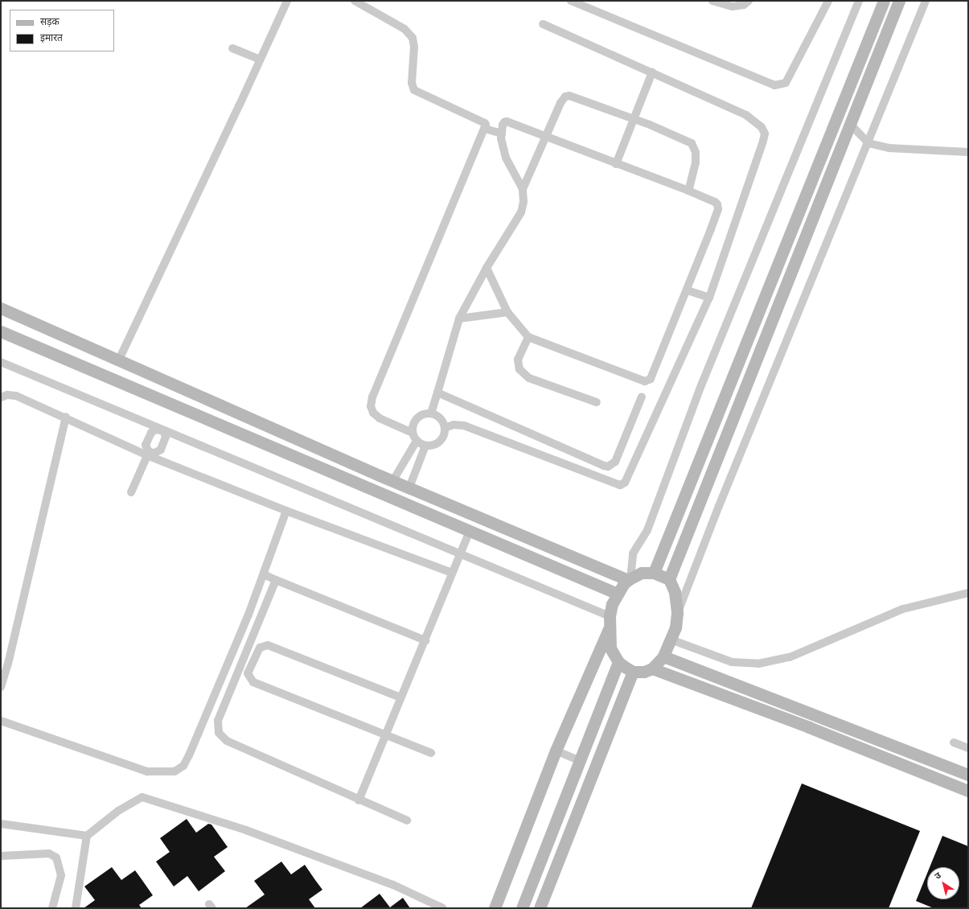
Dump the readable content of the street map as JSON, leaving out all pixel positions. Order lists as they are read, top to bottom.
{
  "legend": ["सड़क", "इमारत"],
  "north": "top left"
}
